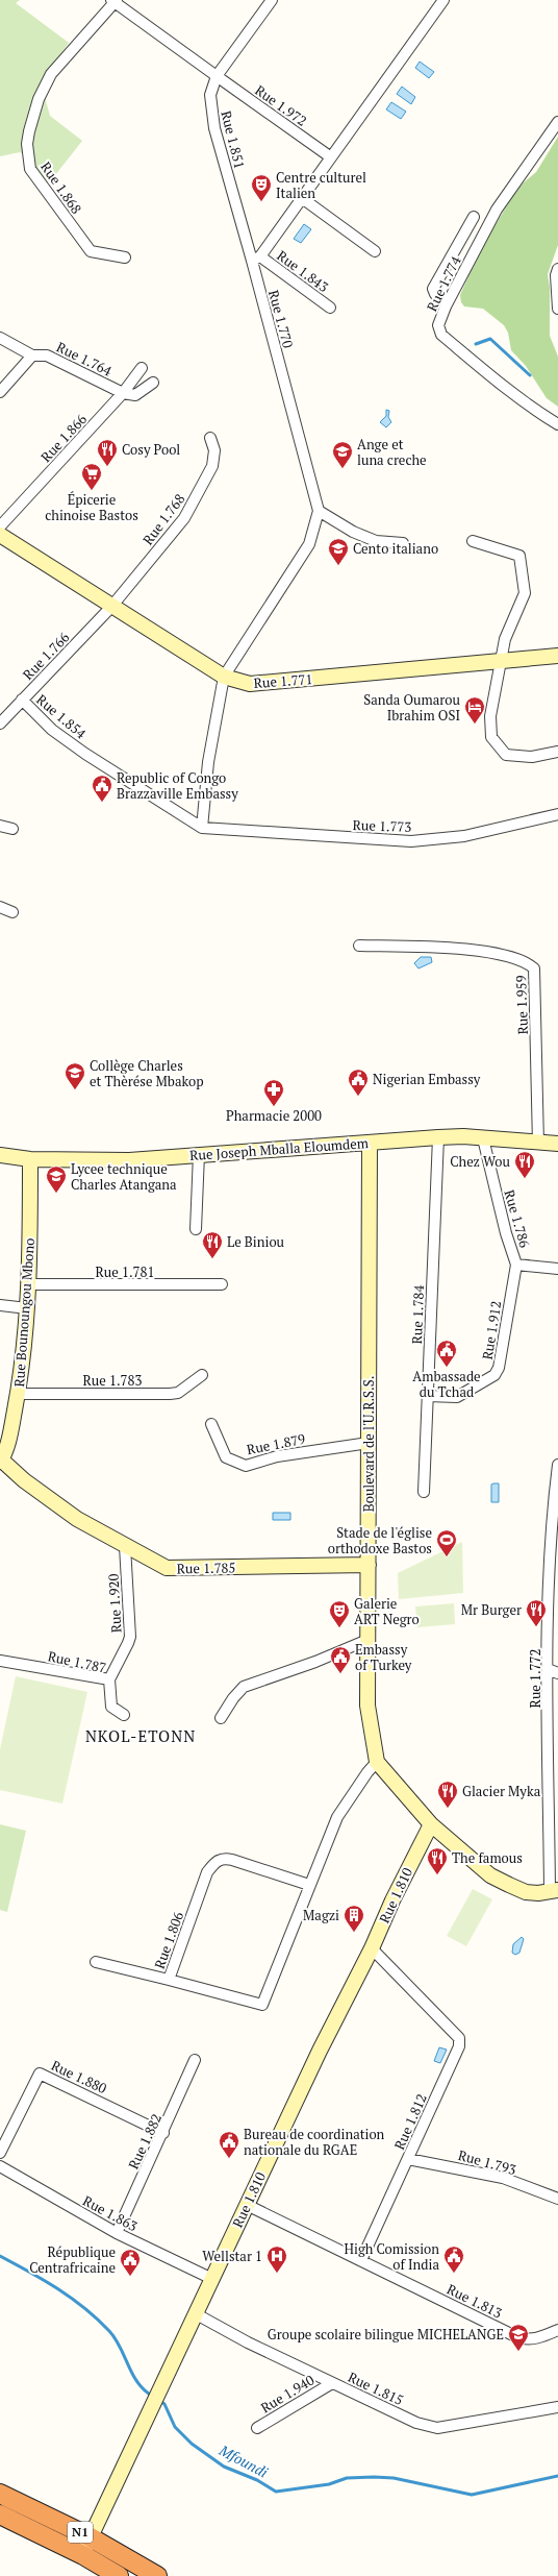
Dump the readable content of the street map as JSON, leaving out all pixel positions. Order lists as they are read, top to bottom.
{
  "streets": {
    "highway": ["N1"],
    "street": [
      "Rue 1.972",
      "Rue 1.851",
      "Rue 1.868",
      "Rue 1.843",
      "Rue 1.774",
      "Rue 1.770",
      "Rue 1.764",
      "Rue 1.866",
      "Rue 1.768",
      "Rue 1.766",
      "Rue 1.771",
      "Rue 1.854",
      "Rue 1.773",
      "Rue 1.959",
      "Rue Joseph Mballa Eloumdem",
      "Rue 1.786",
      "Rue 1.781",
      "Rue Bounoungou Mbono",
      "Rue 1.784",
      "Rue 1.912",
      "Rue 1.783",
      "Rue 1.879",
      "Boulevard de l'U.R.S.S.",
      "Rue 1.785",
      "Rue 1.920",
      "Rue 1.787",
      "Rue 1.772",
      "Rue 1.810",
      "Rue 1.806",
      "Rue 1.880",
      "Rue 1.812",
      "Rue 1.882",
      "Rue 1.793",
      "Rue 1.863",
      "Rue 1.813",
      "Rue 1.815",
      "Rue 1.940"
    ]
  },
  "crossings": [
    ["Rue 1.972", "Rue 1.851"],
    ["Rue 1.851", "Rue 1.843"],
    ["Rue 1.851", "Rue 1.770"],
    ["Rue 1.843", "Rue 1.770"],
    ["Rue 1.764", "Rue 1.866"],
    ["Rue 1.768", "Rue 1.766"],
    ["Rue 1.768", "Rue 1.771"],
    ["Rue 1.766", "Rue 1.771"],
    ["Rue 1.766", "Rue 1.854"],
    ["Rue 1.854", "Rue 1.773"],
    ["Rue 1.959", "Rue Joseph Mballa Eloumdem"],
    ["Rue Joseph Mballa Eloumdem", "Rue 1.786"],
    ["Rue Joseph Mballa Eloumdem", "Rue Bounoungou Mbono"],
    ["Rue Joseph Mballa Eloumdem", "Rue 1.784"],
    ["Rue Joseph Mballa Eloumdem", "Boulevard de l'U.R.S.S."],
    ["Rue 1.786", "Rue 1.912"],
    ["Rue 1.781", "Rue Bounoungou Mbono"],
    ["Rue Bounoungou Mbono", "Rue 1.783"],
    ["Rue Bounoungou Mbono", "Rue 1.785"],
    ["Rue 1.784", "Rue 1.912"],
    ["Rue 1.879", "Boulevard de l'U.R.S.S."],
    ["Boulevard de l'U.R.S.S.", "Rue 1.785"],
    ["Boulevard de l'U.R.S.S.", "Rue 1.806"],
    ["Rue 1.785", "Rue 1.920"],
    ["Rue 1.920", "Rue 1.787"],
    ["Rue 1.810", "Rue 1.812"],
    ["Rue 1.810", "Rue 1.863"],
    ["Rue 1.810", "Rue 1.813"],
    ["Rue 1.810", "Rue 1.815"],
    ["Rue 1.810", "N1"],
    ["Rue 1.880", "Rue 1.882"],
    ["Rue 1.812", "Rue 1.793"],
    ["Rue 1.812", "Rue 1.813"],
    ["Rue 1.882", "Rue 1.863"],
    ["Rue 1.815", "Rue 1.940"]
  ],
  "districts": ["NKOL-ETONN"],
  "water": ["Mfoundi"],
  "places": {
    "theatre": ["Centre culturel Italien", "Galerie ART Negro"],
    "restaurant": [
      "Cosy Pool",
      "Chez Wou",
      "Le Biniou",
      "Mr Burger",
      "Glacier Myka",
      "The famous"
    ],
    "school or university": [
      "Ange et luna creche",
      "Cento italiano",
      "Collège Charles et Thèrése Mbakop",
      "Lycee technique Charles Atangana",
      "Groupe scolaire bilingue MICHELANGE"
    ],
    "supermarket": ["Épicerie chinoise Bastos"],
    "hotel": ["Sanda Oumarou Ibrahim OSI"],
    "public building": [
      "Republic of Congo Brazzaville Embassy",
      "Nigerian Embassy",
      "Ambassade du Tchad",
      "Embassy of Turkey",
      "Bureau de coordination nationale du RGAE",
      "High Comission of India",
      "République Centrafricaine"
    ],
    "pharmacy": ["Pharmacie 2000"],
    "sports": ["Stade de l'église orthodoxe Bastos"],
    "building": ["Magzi"],
    "hospital": ["Wellstar 1"]
  }
}
